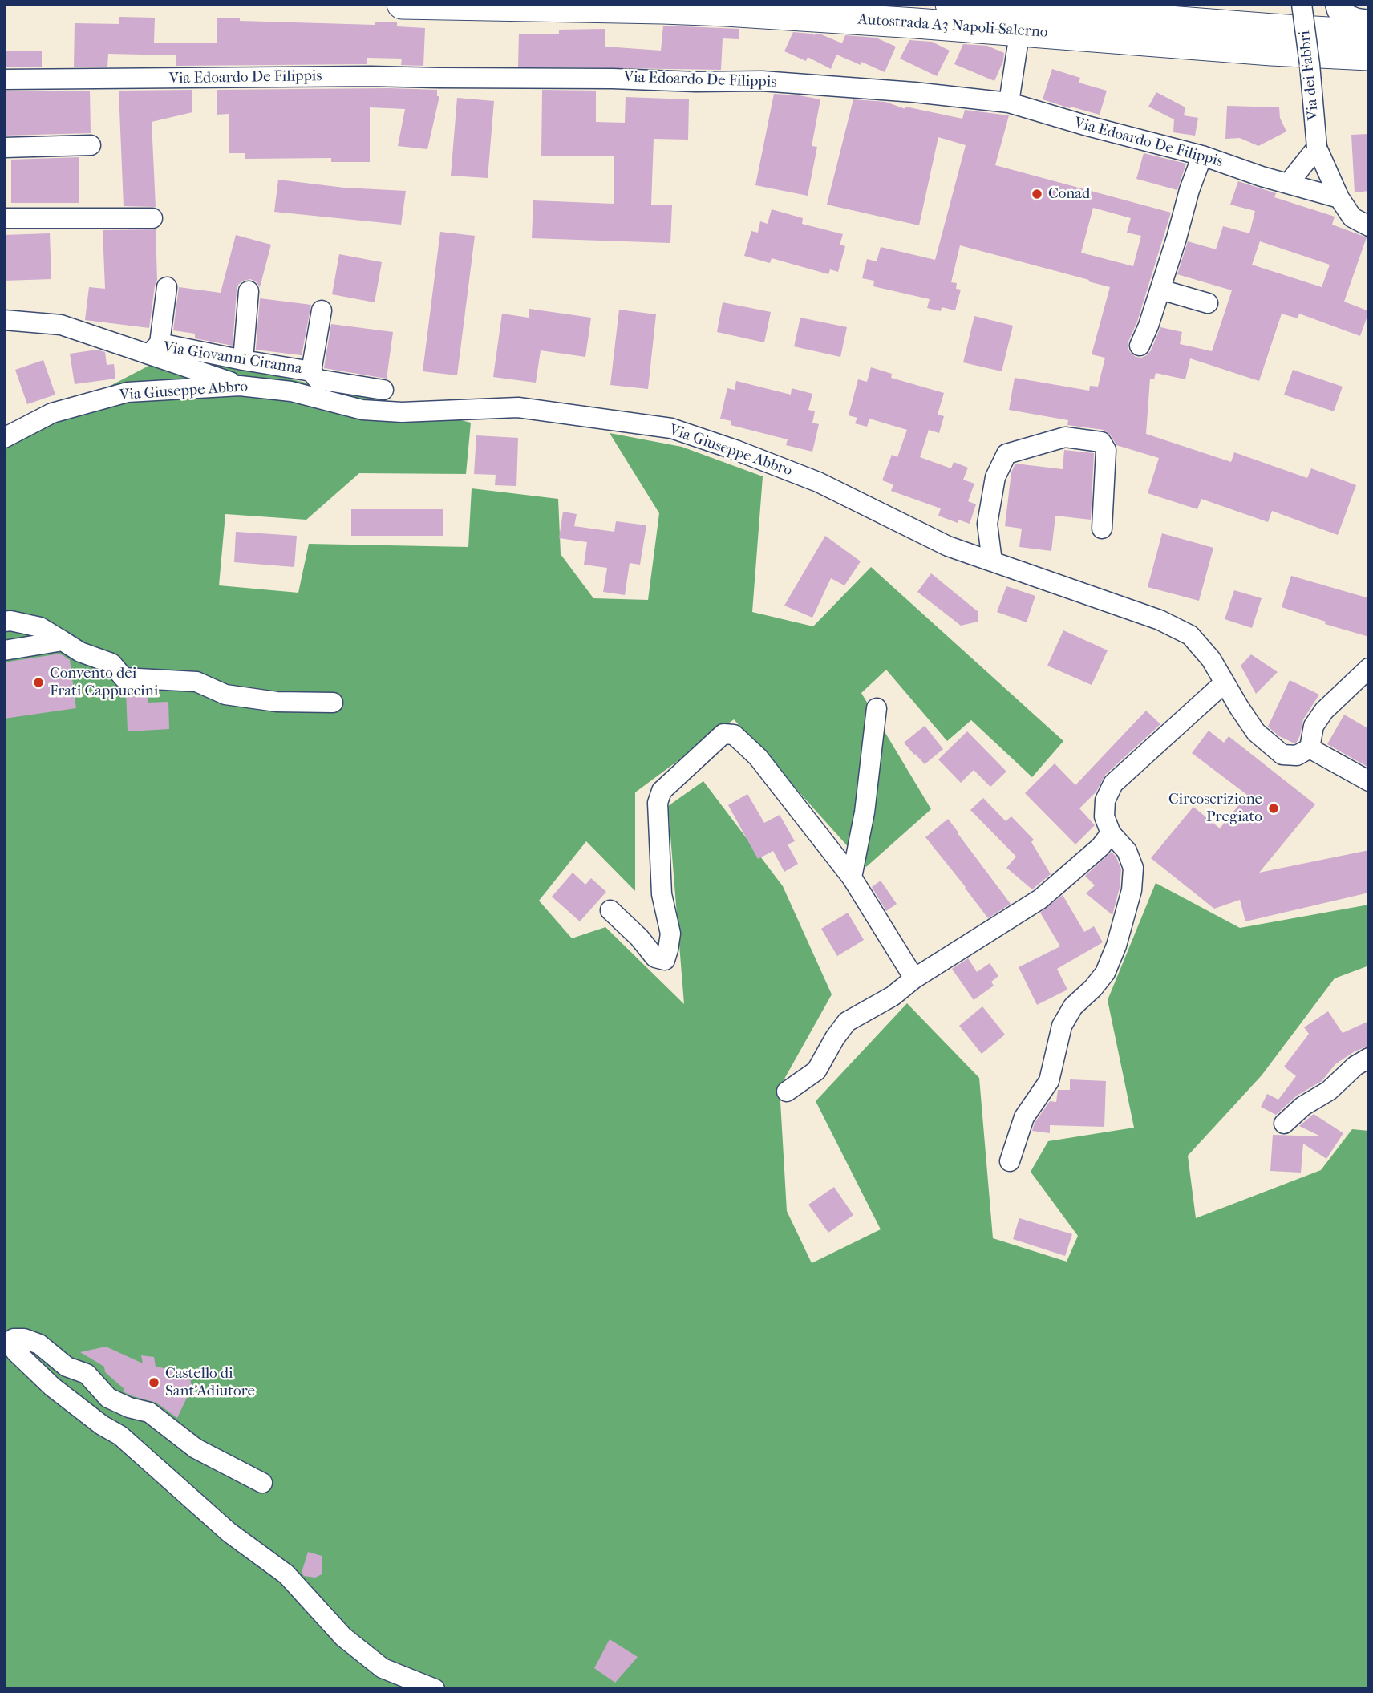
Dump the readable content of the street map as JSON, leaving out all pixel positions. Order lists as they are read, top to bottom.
{
  "streets": {
    "highway": ["Autostrada A3 Napoli-Salerno"],
    "street": [
      "Via dei Fabbri",
      "Via Edoardo De Filippis",
      "Via Giovanni Ciranna",
      "Via Giuseppe Abbro"
    ]
  },
  "crossings": [
    ["Via dei Fabbri", "Via Edoardo De Filippis"]
  ],
  "places": [
    "Conad",
    "Convento dei Frati Cappuccini",
    "Circoscrizione Pregiato",
    "Castello di Sant'Adiutore"
  ]
}
